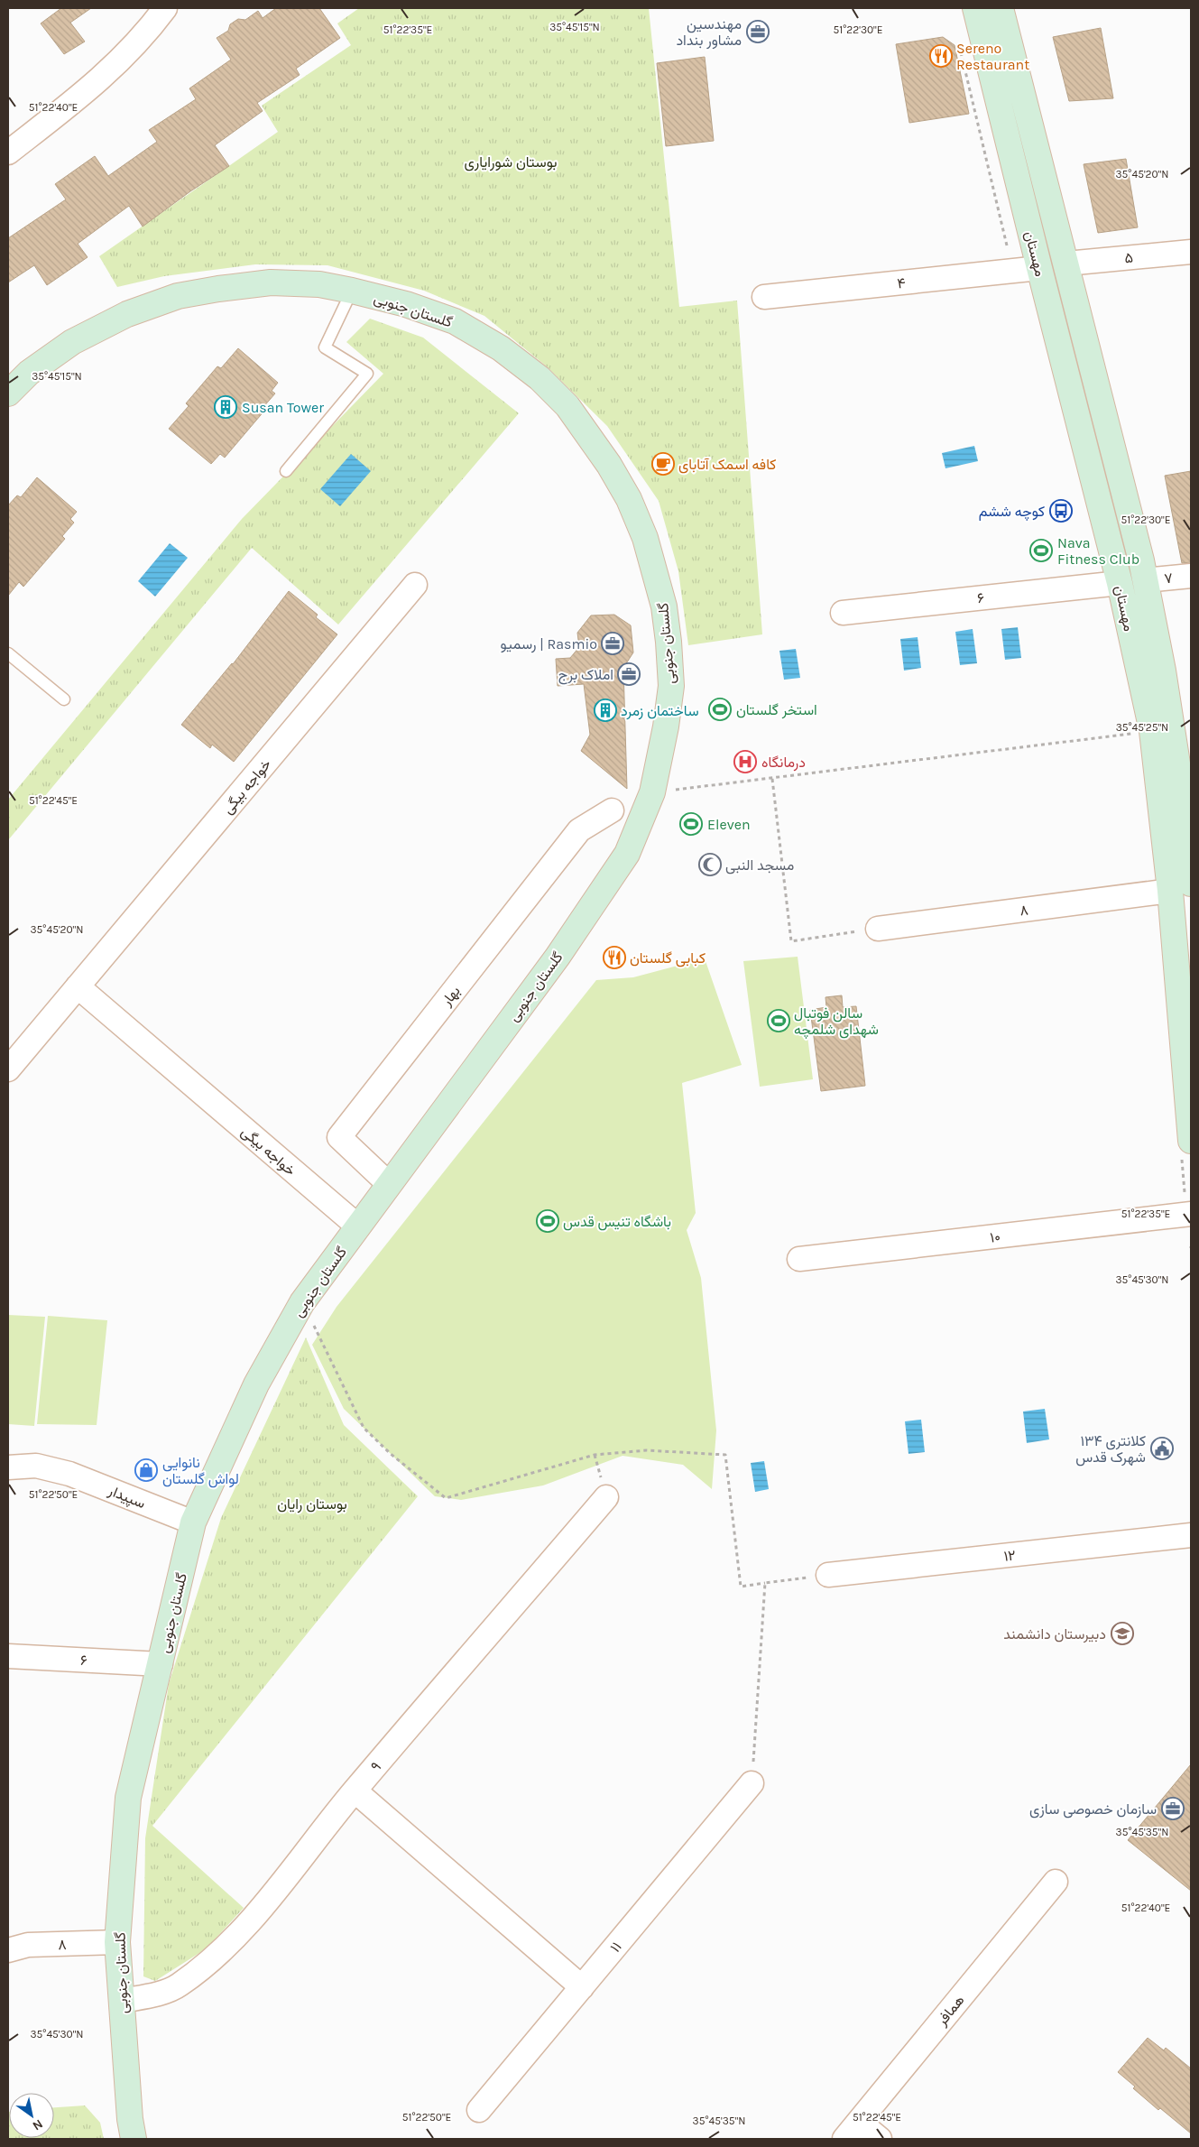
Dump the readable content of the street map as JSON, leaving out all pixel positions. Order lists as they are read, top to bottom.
{
  "streets": {
    "street": [
      "مهستان",
      "۵",
      "۴",
      "گلستان جنوبی",
      "۷",
      "۶",
      "خواجه بیگی",
      "۸",
      "بهار",
      "۱۰",
      "سپیدار",
      "۱۲",
      "۹",
      "۱۱",
      "همافر"
    ]
  },
  "crossings": [
    ["مهستان", "۴"],
    ["مهستان", "۶"],
    ["مهستان", "۸"],
    ["گلستان جنوبی", "۶"],
    ["گلستان جنوبی", "خواجه بیگی"],
    ["گلستان جنوبی", "۸"],
    ["گلستان جنوبی", "بهار"],
    ["گلستان جنوبی", "سپیدار"],
    ["گلستان جنوبی", "۹"]
  ],
  "parks": ["بوستان شورایاری", "بوستان رایان"],
  "places": {
    "office": [
      "مهندسین مشاور بنداد",
      "رسمیو | Rasmio",
      "املاک برج",
      "سازمان خصوصی سازی"
    ],
    "restaurant": ["Sereno Restaurant", "کبابی گلستان"],
    "building": ["Susan Tower", "ساختمان زمرد"],
    "cafe": ["کافه اسمک آتابای"],
    "bus stop": ["کوچه ششم"],
    "sports": [
      "Nava Fitness Club",
      "استخر گلستان",
      "Eleven",
      "سالن فوتبال شهدای شلمچه",
      "باشگاه تنیس قدس"
    ],
    "hospital": ["درمانگاه"],
    "mosque": ["مسجد النبی"],
    "public building": ["کلانتری ۱۳۴ شهرک قدس"],
    "shop": ["نانوایی لواش گلستان"],
    "school or university": ["دبیرستان دانشمند"]
  },
  "north": "bottom right",
  "coordinates": [
    "35°45'15\"N",
    "51°22'35\"E",
    "51°22'30\"E",
    "51°22'40\"E",
    "35°45'20\"N",
    "35°45'25\"N",
    "51°22'45\"E",
    "35°45'30\"N",
    "51°22'50\"E",
    "35°45'35\"N"
  ]
}
